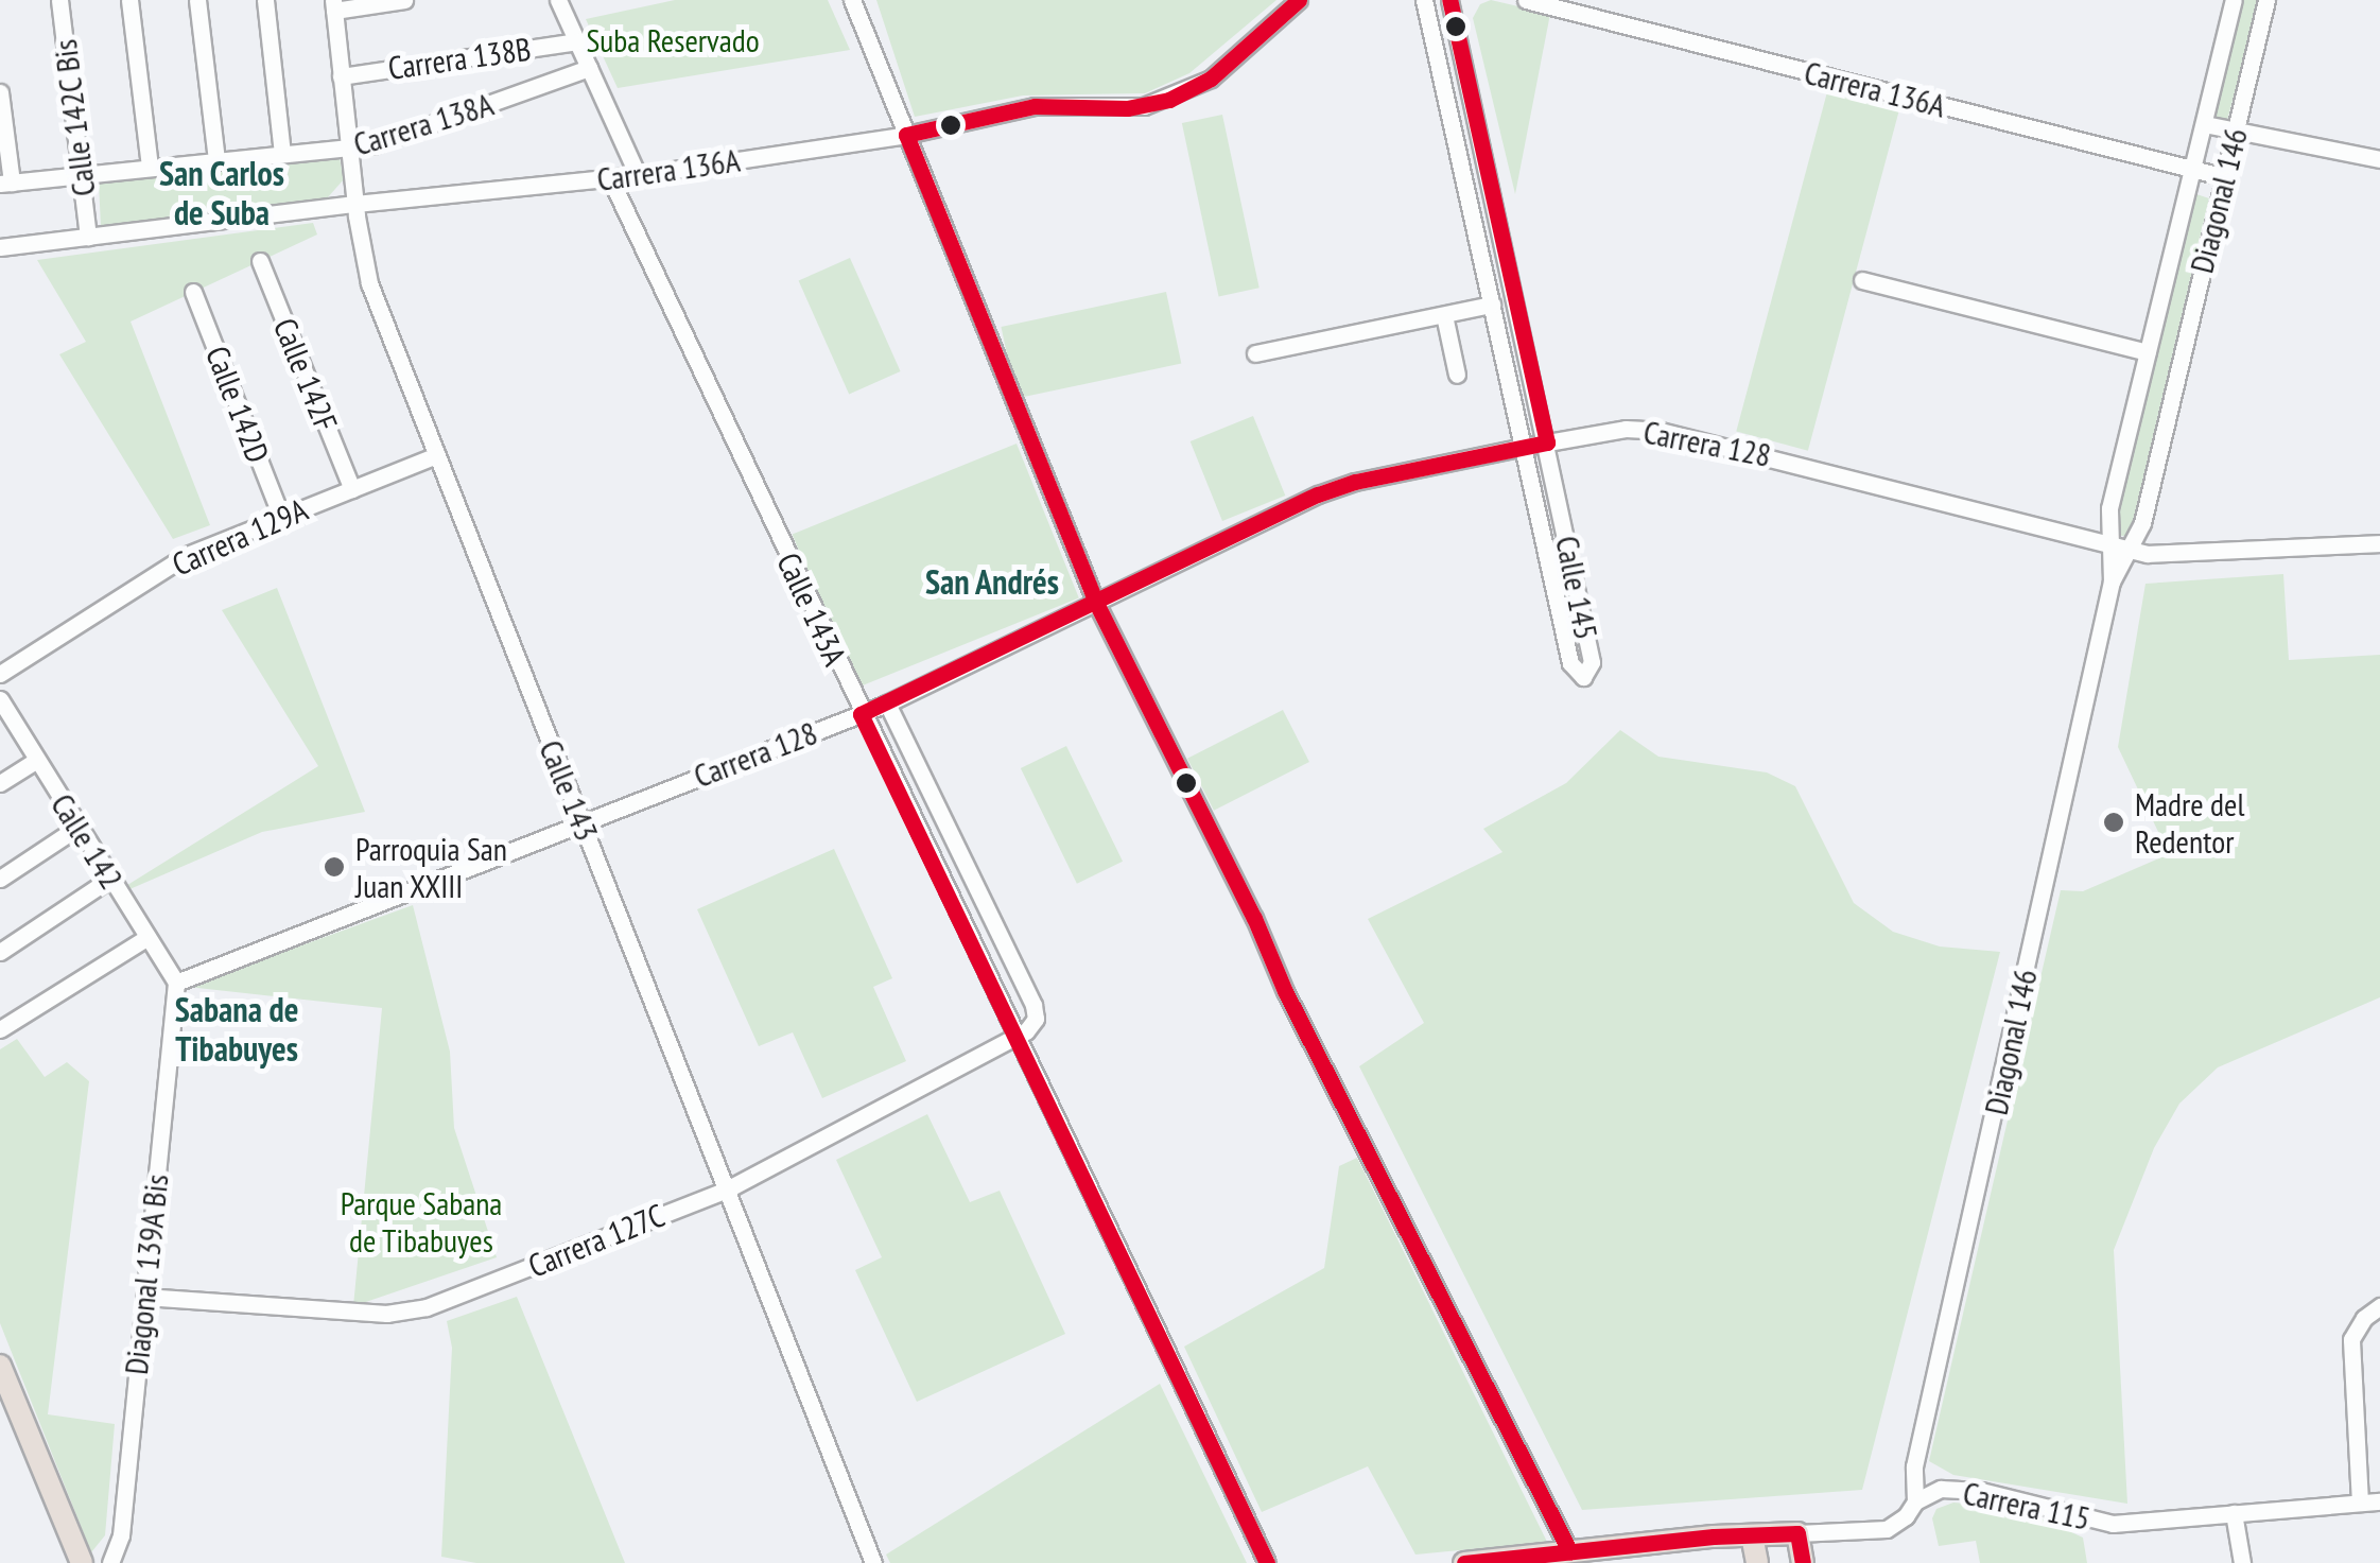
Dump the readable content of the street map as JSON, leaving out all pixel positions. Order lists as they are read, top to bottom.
{
  "streets": {
    "main road": ["Carrera 115"],
    "street": [
      "Carrera 138B",
      "Carrera 136A",
      "Calle 142C Bis",
      "Carrera 138A",
      "Diagonal 146",
      "Calle 142F",
      "Calle 142D",
      "Carrera 128",
      "Carrera 129A",
      "Calle 145",
      "Calle 143A",
      "Calle 143",
      "Calle 142",
      "Carrera 127C",
      "Diagonal 139A Bis"
    ]
  },
  "crossings": [
    ["Carrera 138B", "Calle 143"],
    ["Carrera 136A", "Calle 142C Bis"],
    ["Carrera 136A", "Diagonal 146"],
    ["Carrera 136A", "Calle 143A"],
    ["Carrera 136A", "Calle 143"],
    ["Calle 142C Bis", "Carrera 138A"],
    ["Carrera 138A", "Calle 143"],
    ["Diagonal 146", "Carrera 128"],
    ["Diagonal 146", "Carrera 115"],
    ["Calle 142F", "Carrera 129A"],
    ["Calle 142D", "Carrera 129A"],
    ["Carrera 128", "Calle 145"],
    ["Carrera 128", "Calle 143A"],
    ["Carrera 128", "Calle 143"],
    ["Carrera 128", "Calle 142"],
    ["Carrera 128", "Diagonal 139A Bis"],
    ["Carrera 129A", "Calle 143"],
    ["Calle 143A", "Carrera 127C"],
    ["Calle 143", "Carrera 127C"],
    ["Calle 142", "Diagonal 139A Bis"],
    ["Carrera 127C", "Diagonal 139A Bis"]
  ],
  "districts": ["San Carlos de Suba", "San Andrés", "Sabana de Tibabuyes"],
  "parks": ["Suba Reservado", "Parque Sabana de Tibabuyes"],
  "places": ["Madre del Redentor", "Parroquia San Juan XXIII"]
}
